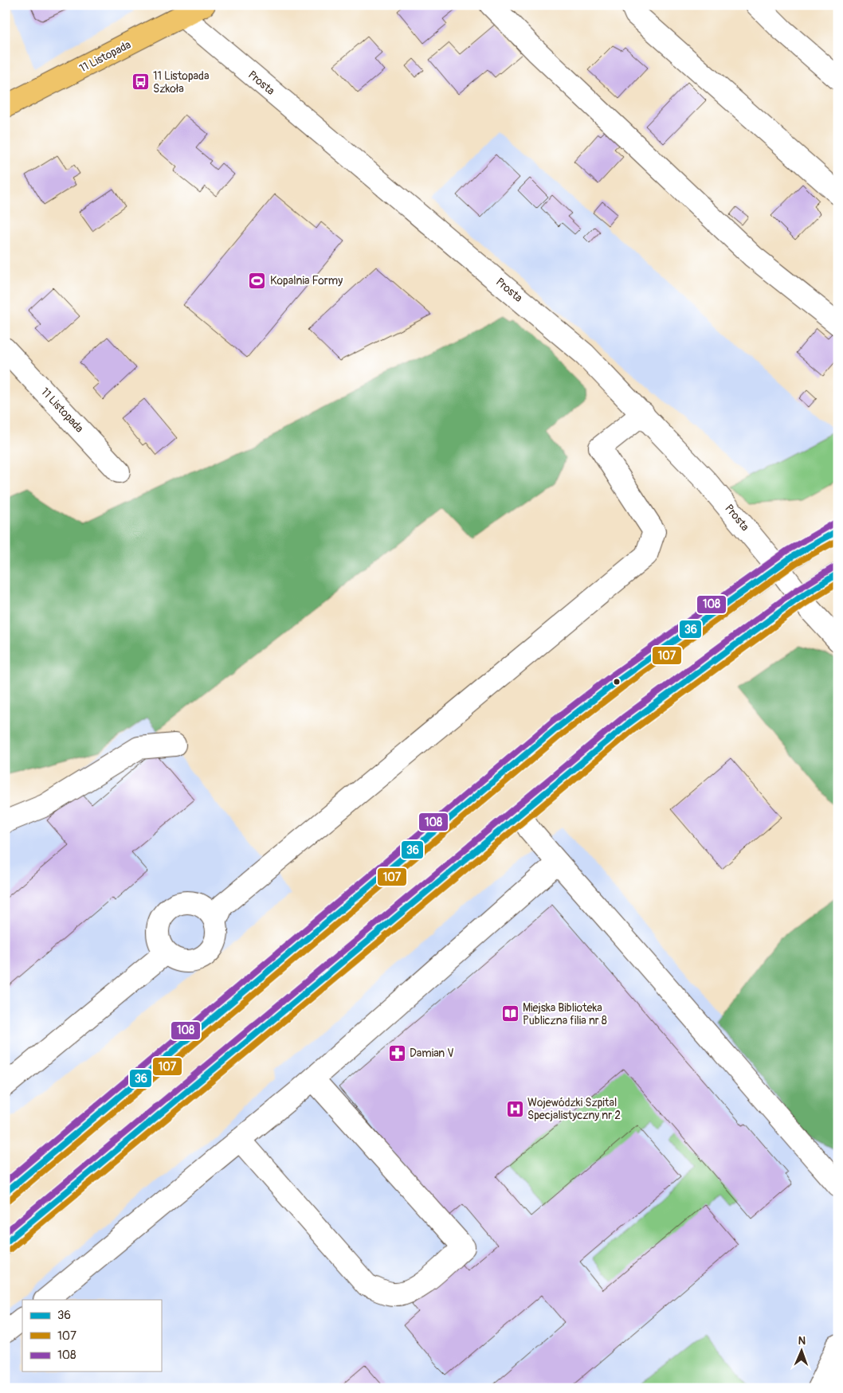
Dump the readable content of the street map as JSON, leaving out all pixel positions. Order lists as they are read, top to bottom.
{
  "streets": {
    "main road": ["11 Listopada"],
    "street": ["Prosta"]
  },
  "crossings": [
    ["11 Listopada", "Prosta"]
  ],
  "places": {
    "bus stop": ["11 Listopada Szkoła"],
    "sports": ["Kopalnia Formy"],
    "library": ["Miejska Biblioteka Publiczna filia nr 8"],
    "pharmacy": ["Damian V"],
    "hospital": ["Wojewódzki Szpital Specjalistyczny nr 2"]
  },
  "lines": ["transit line 108", "transit line 36", "transit line 107"],
  "legend": ["36", "107", "108"],
  "north": "top"
}
